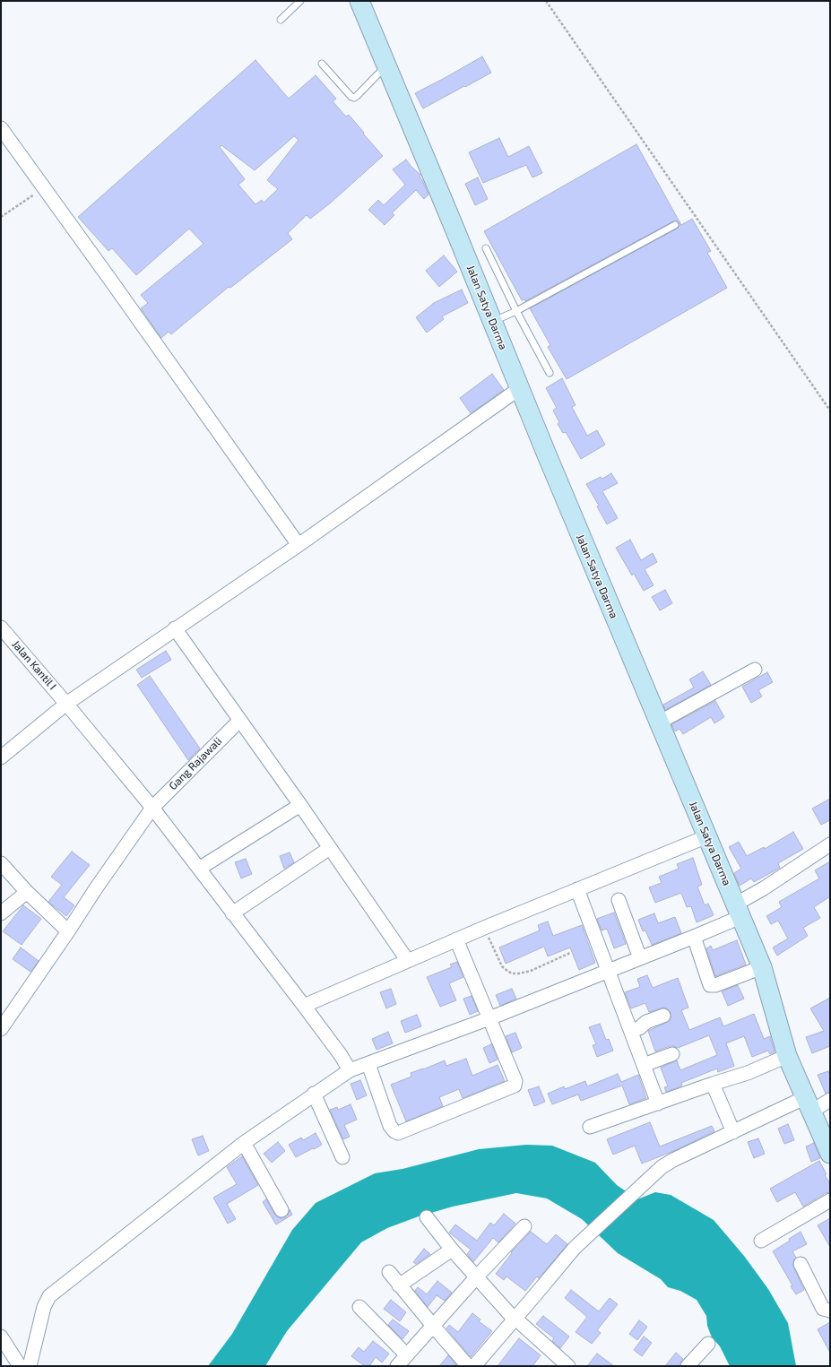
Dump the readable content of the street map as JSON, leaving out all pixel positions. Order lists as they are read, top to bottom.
{
  "streets": {
    "main road": ["Jalan Satya Darma"],
    "street": ["Jalan Kantil I", "Gang Rajawali"]
  },
  "crossings": [
    ["Jalan Kantil I", "Gang Rajawali"]
  ]
}
